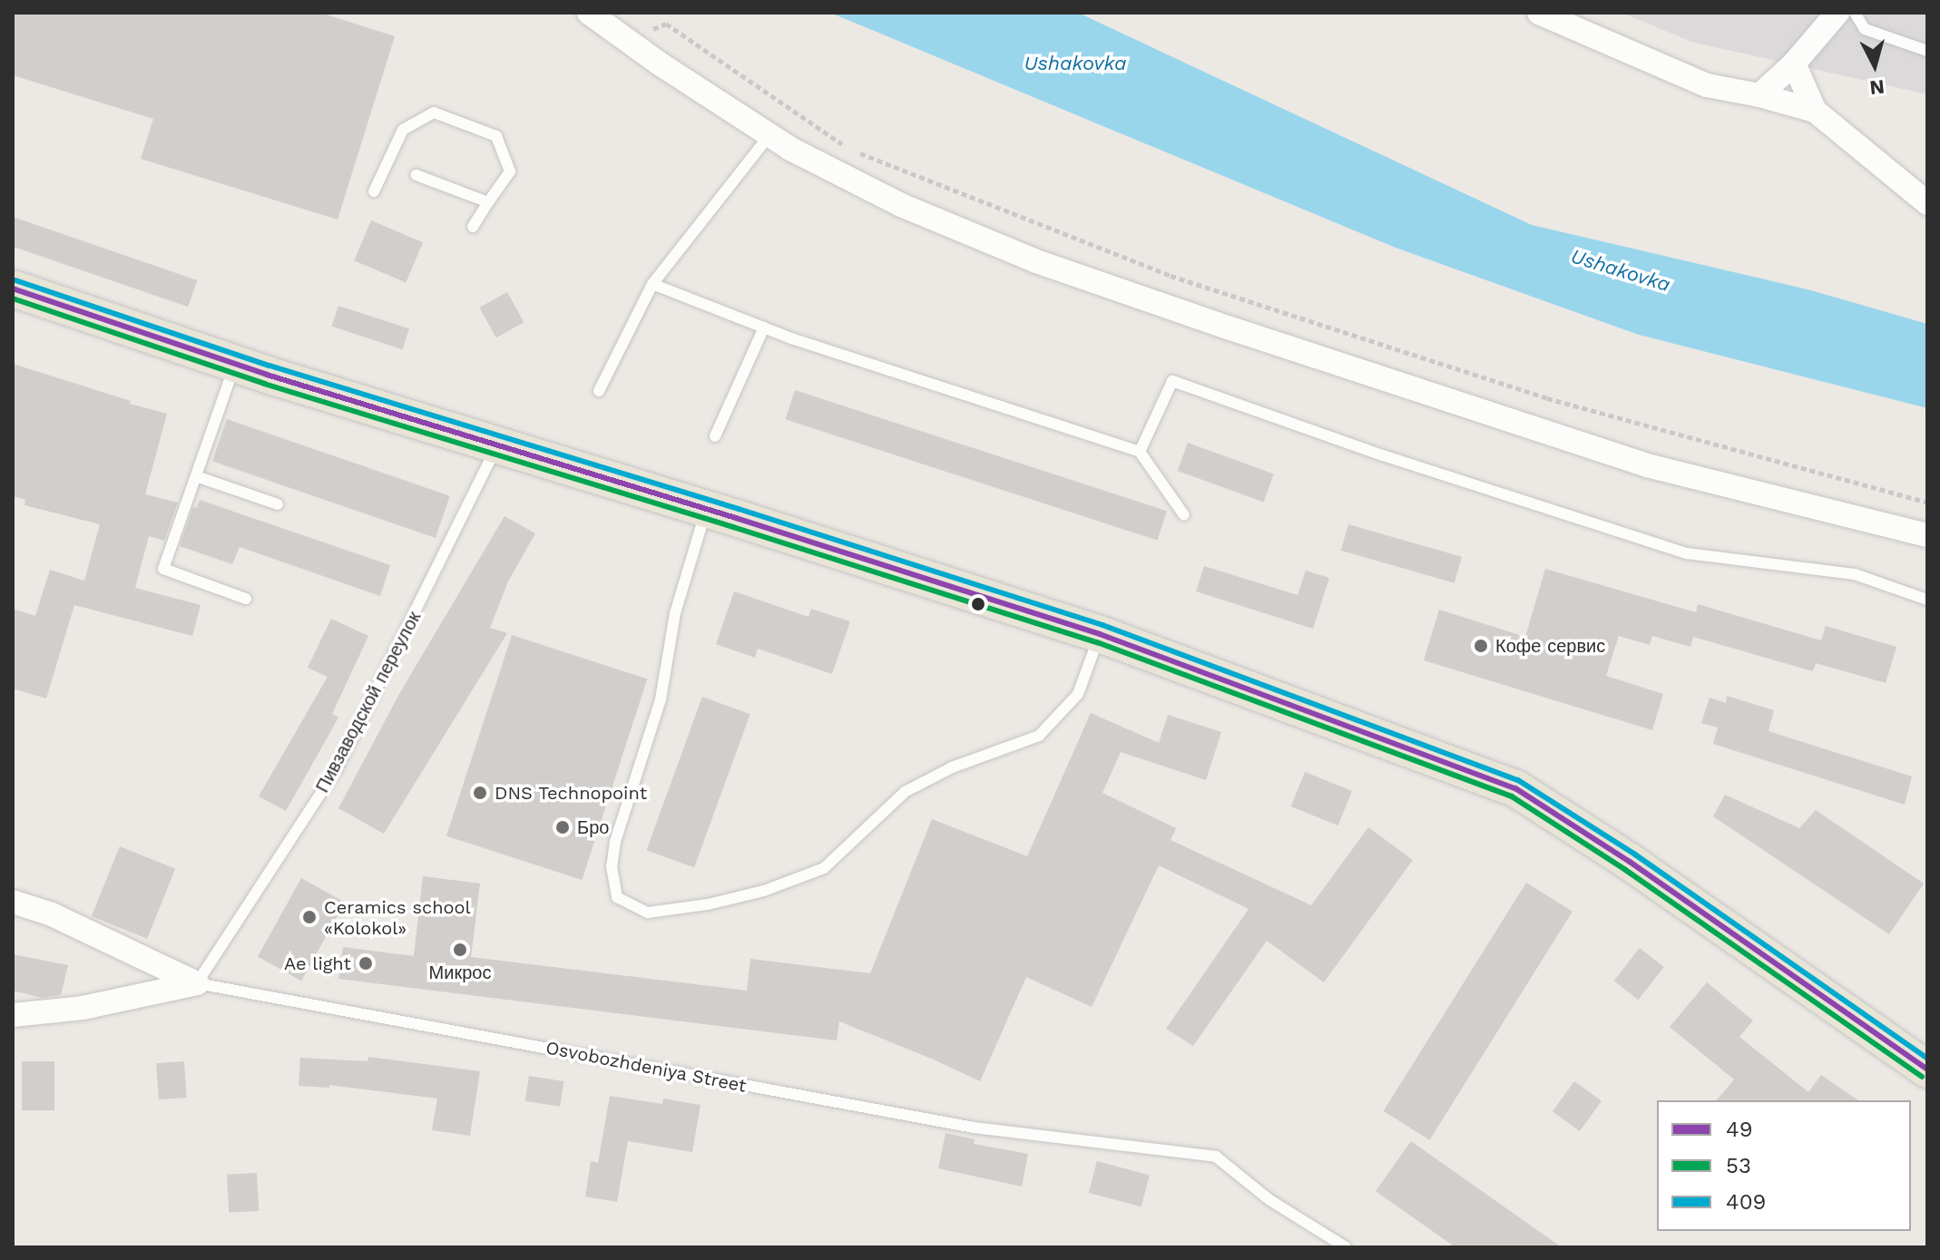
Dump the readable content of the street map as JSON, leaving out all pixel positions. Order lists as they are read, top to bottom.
{
  "streets": {
    "street": ["Osvobozhdeniya Street"],
    "lane": ["Пивзаводской переулок"]
  },
  "crossings": [
    ["Пивзаводской переулок", "Osvobozhdeniya Street"]
  ],
  "water": ["Ushakovka"],
  "places": [
    "Кофе сервис",
    "DNS Technopoint",
    "Бро",
    "Ceramics school «Kolokol»",
    "Микрос",
    "Ae light"
  ],
  "lines": ["transit line 409", "transit line 49", "transit line 53"],
  "legend": ["49", "53", "409"],
  "north": "bottom"
}
